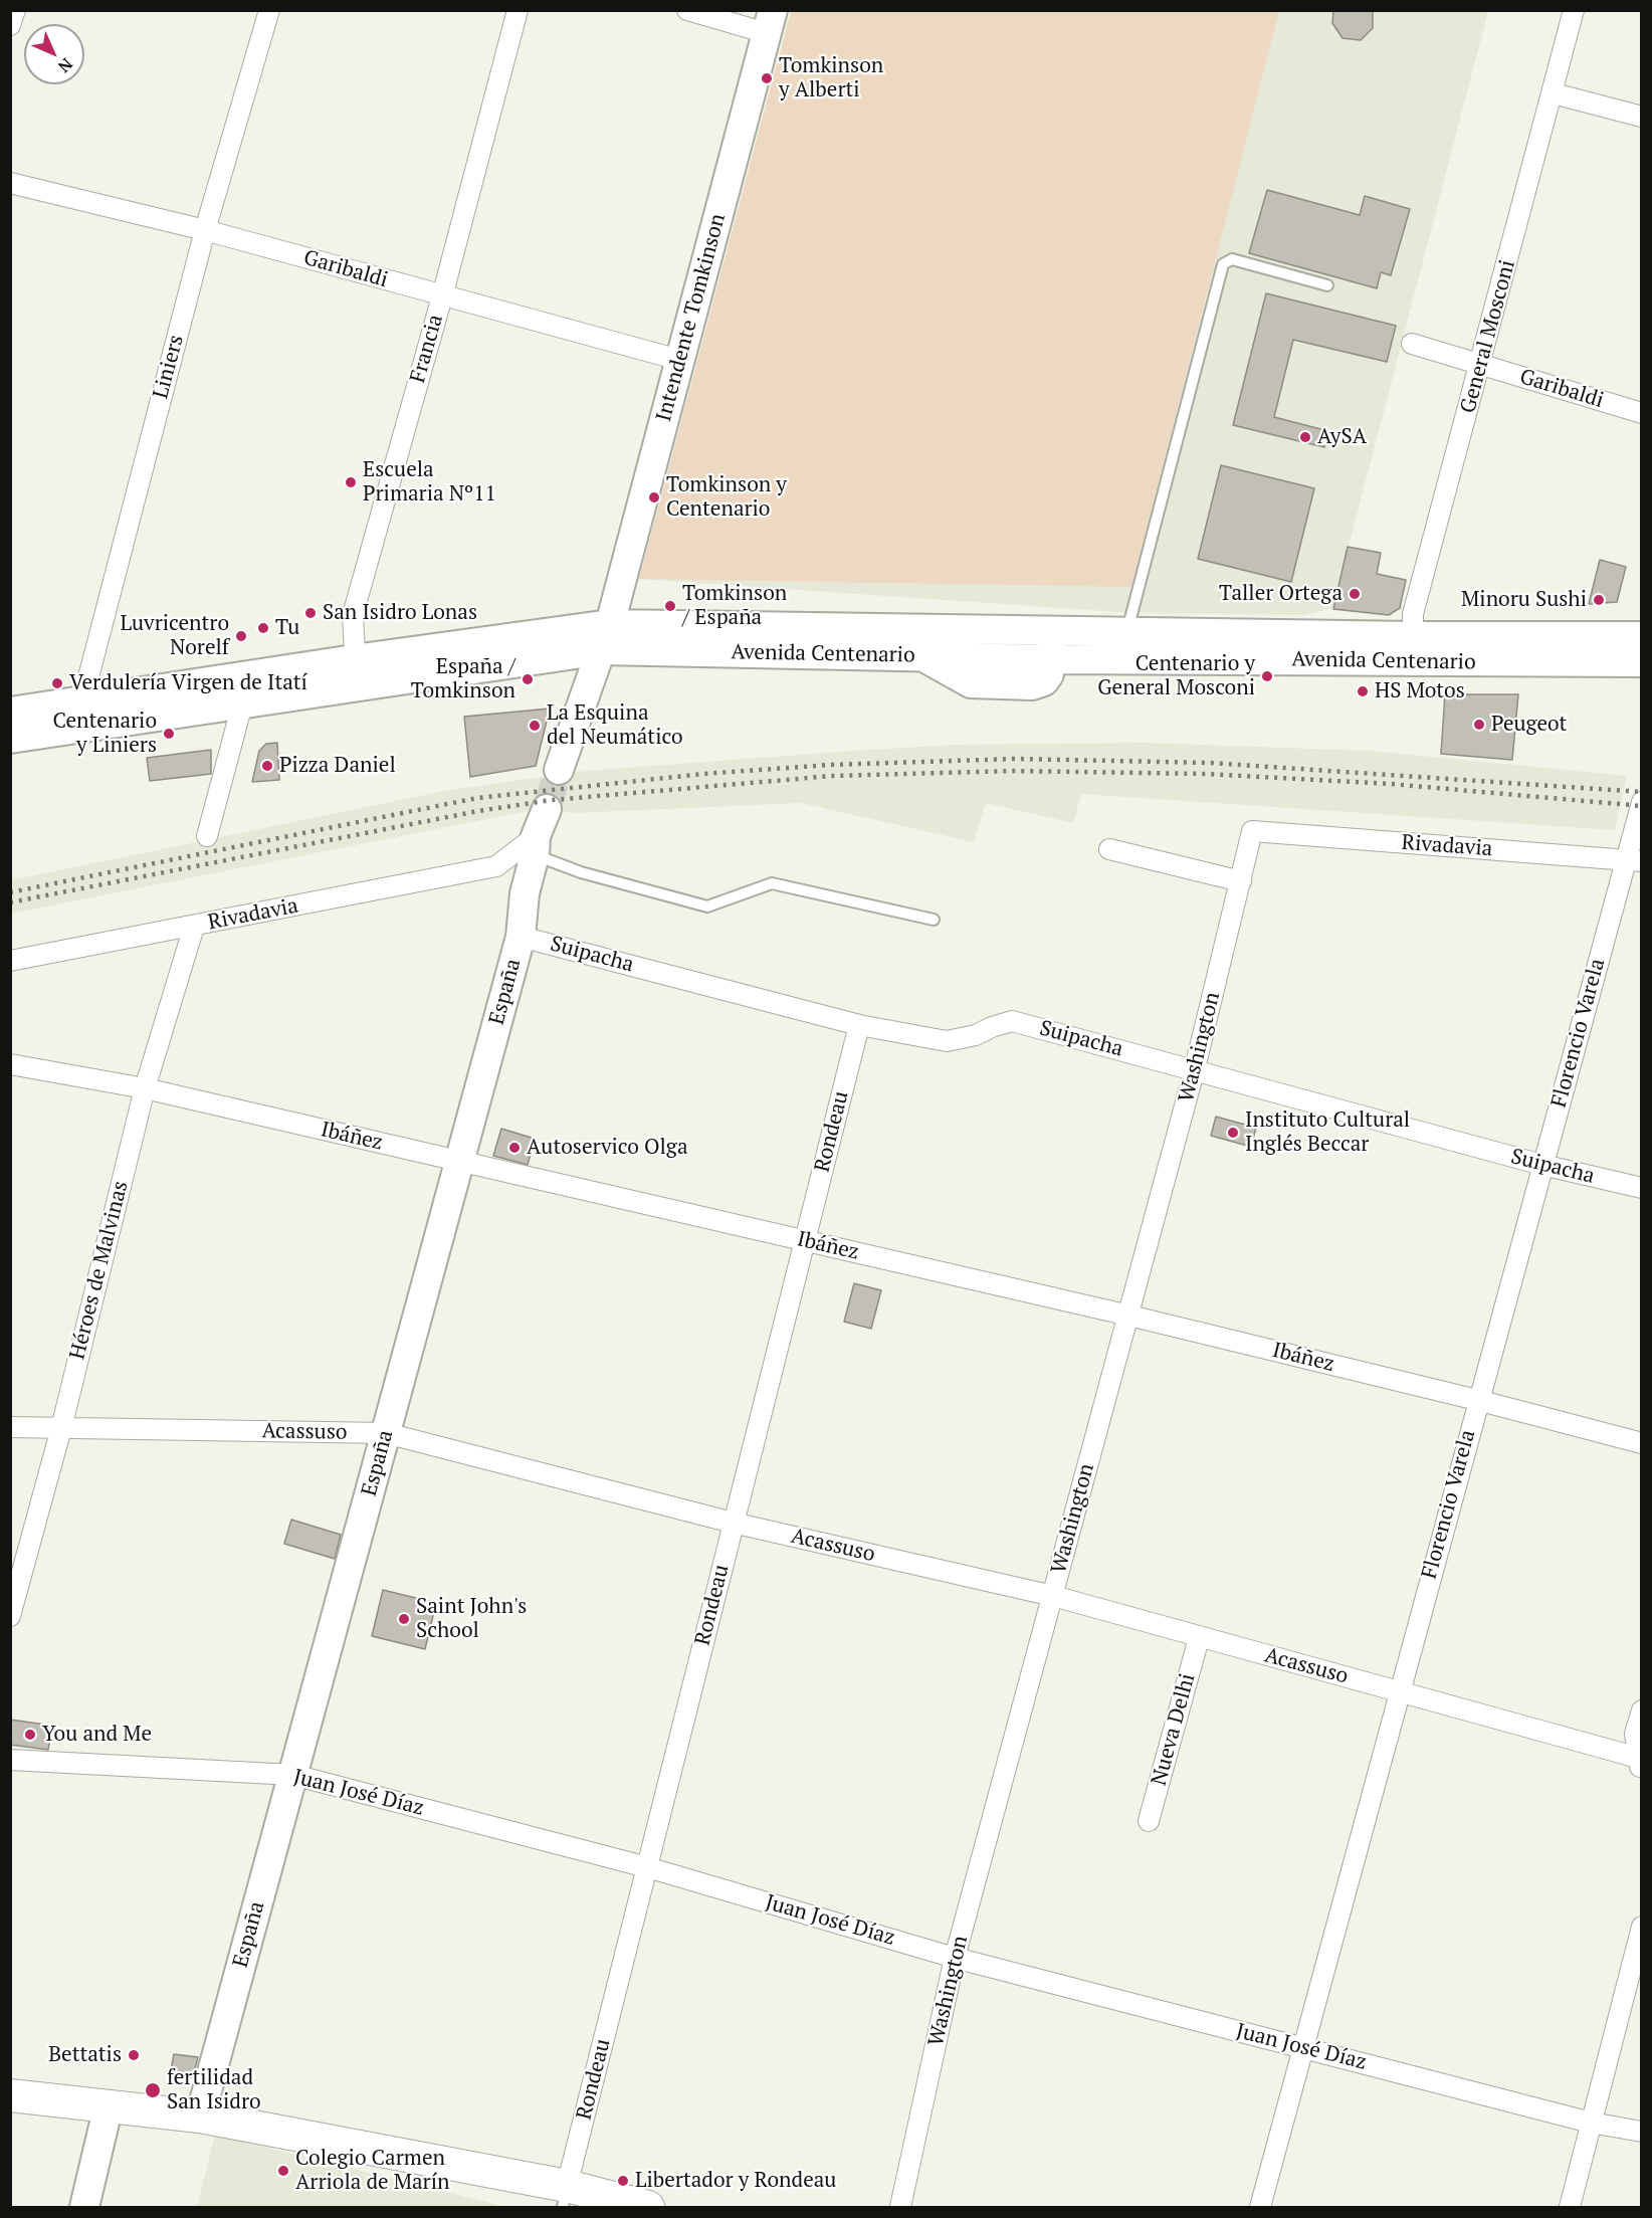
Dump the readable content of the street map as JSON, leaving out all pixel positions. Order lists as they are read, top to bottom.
{
  "streets": {
    "main road": ["Intendente Tomkinson", "Avenida Centenario", "España"],
    "street": [
      "Garibaldi",
      "General Mosconi",
      "Francia",
      "Liniers",
      "Rivadavia",
      "Suipacha",
      "Florencio Varela",
      "Washington",
      "Rondeau",
      "Ibáñez",
      "Héroes de Malvinas",
      "Acassuso",
      "Nueva Delhi",
      "Juan José Díaz"
    ]
  },
  "crossings": [
    ["Garibaldi", "Intendente Tomkinson"],
    ["Garibaldi", "General Mosconi"],
    ["Garibaldi", "Francia"],
    ["Garibaldi", "Liniers"],
    ["Intendente Tomkinson", "Avenida Centenario"],
    ["General Mosconi", "Avenida Centenario"],
    ["Francia", "Avenida Centenario"],
    ["Liniers", "Avenida Centenario"],
    ["Rivadavia", "España"],
    ["Rivadavia", "Florencio Varela"],
    ["Rivadavia", "Washington"],
    ["Rivadavia", "Héroes de Malvinas"],
    ["Suipacha", "España"],
    ["Suipacha", "Florencio Varela"],
    ["Suipacha", "Washington"],
    ["Suipacha", "Rondeau"],
    ["España", "Ibáñez"],
    ["España", "Acassuso"],
    ["España", "Juan José Díaz"],
    ["Florencio Varela", "Ibáñez"],
    ["Florencio Varela", "Acassuso"],
    ["Florencio Varela", "Juan José Díaz"],
    ["Washington", "Ibáñez"],
    ["Washington", "Acassuso"],
    ["Washington", "Juan José Díaz"],
    ["Rondeau", "Ibáñez"],
    ["Rondeau", "Acassuso"],
    ["Rondeau", "Juan José Díaz"],
    ["Ibáñez", "Héroes de Malvinas"],
    ["Héroes de Malvinas", "Acassuso"],
    ["Acassuso", "Nueva Delhi"]
  ],
  "places": [
    "Tomkinson y Alberti",
    "AySA",
    "Escuela Primaria Nº11",
    "Tomkinson y Centenario",
    "Taller Ortega",
    "Minoru Sushi",
    "Tomkinson / España",
    "San Isidro Lonas",
    "Tu",
    "Luvricentro Norelf",
    "Centenario y General Mosconi",
    "España / Tomkinson",
    "Verdulería Virgen de Itatí",
    "HS Motos",
    "Peugeot",
    "La Esquina del Neumático",
    "Centenario y Liniers",
    "Pizza Daniel",
    "Instituto Cultural Inglés Beccar",
    "Autoservico Olga",
    "Saint John's School",
    "You and Me",
    "Bettatis",
    "fertilidad San Isidro",
    "Colegio Carmen Arriola de Marín",
    "Libertador y Rondeau"
  ],
  "north": "bottom right"
}
